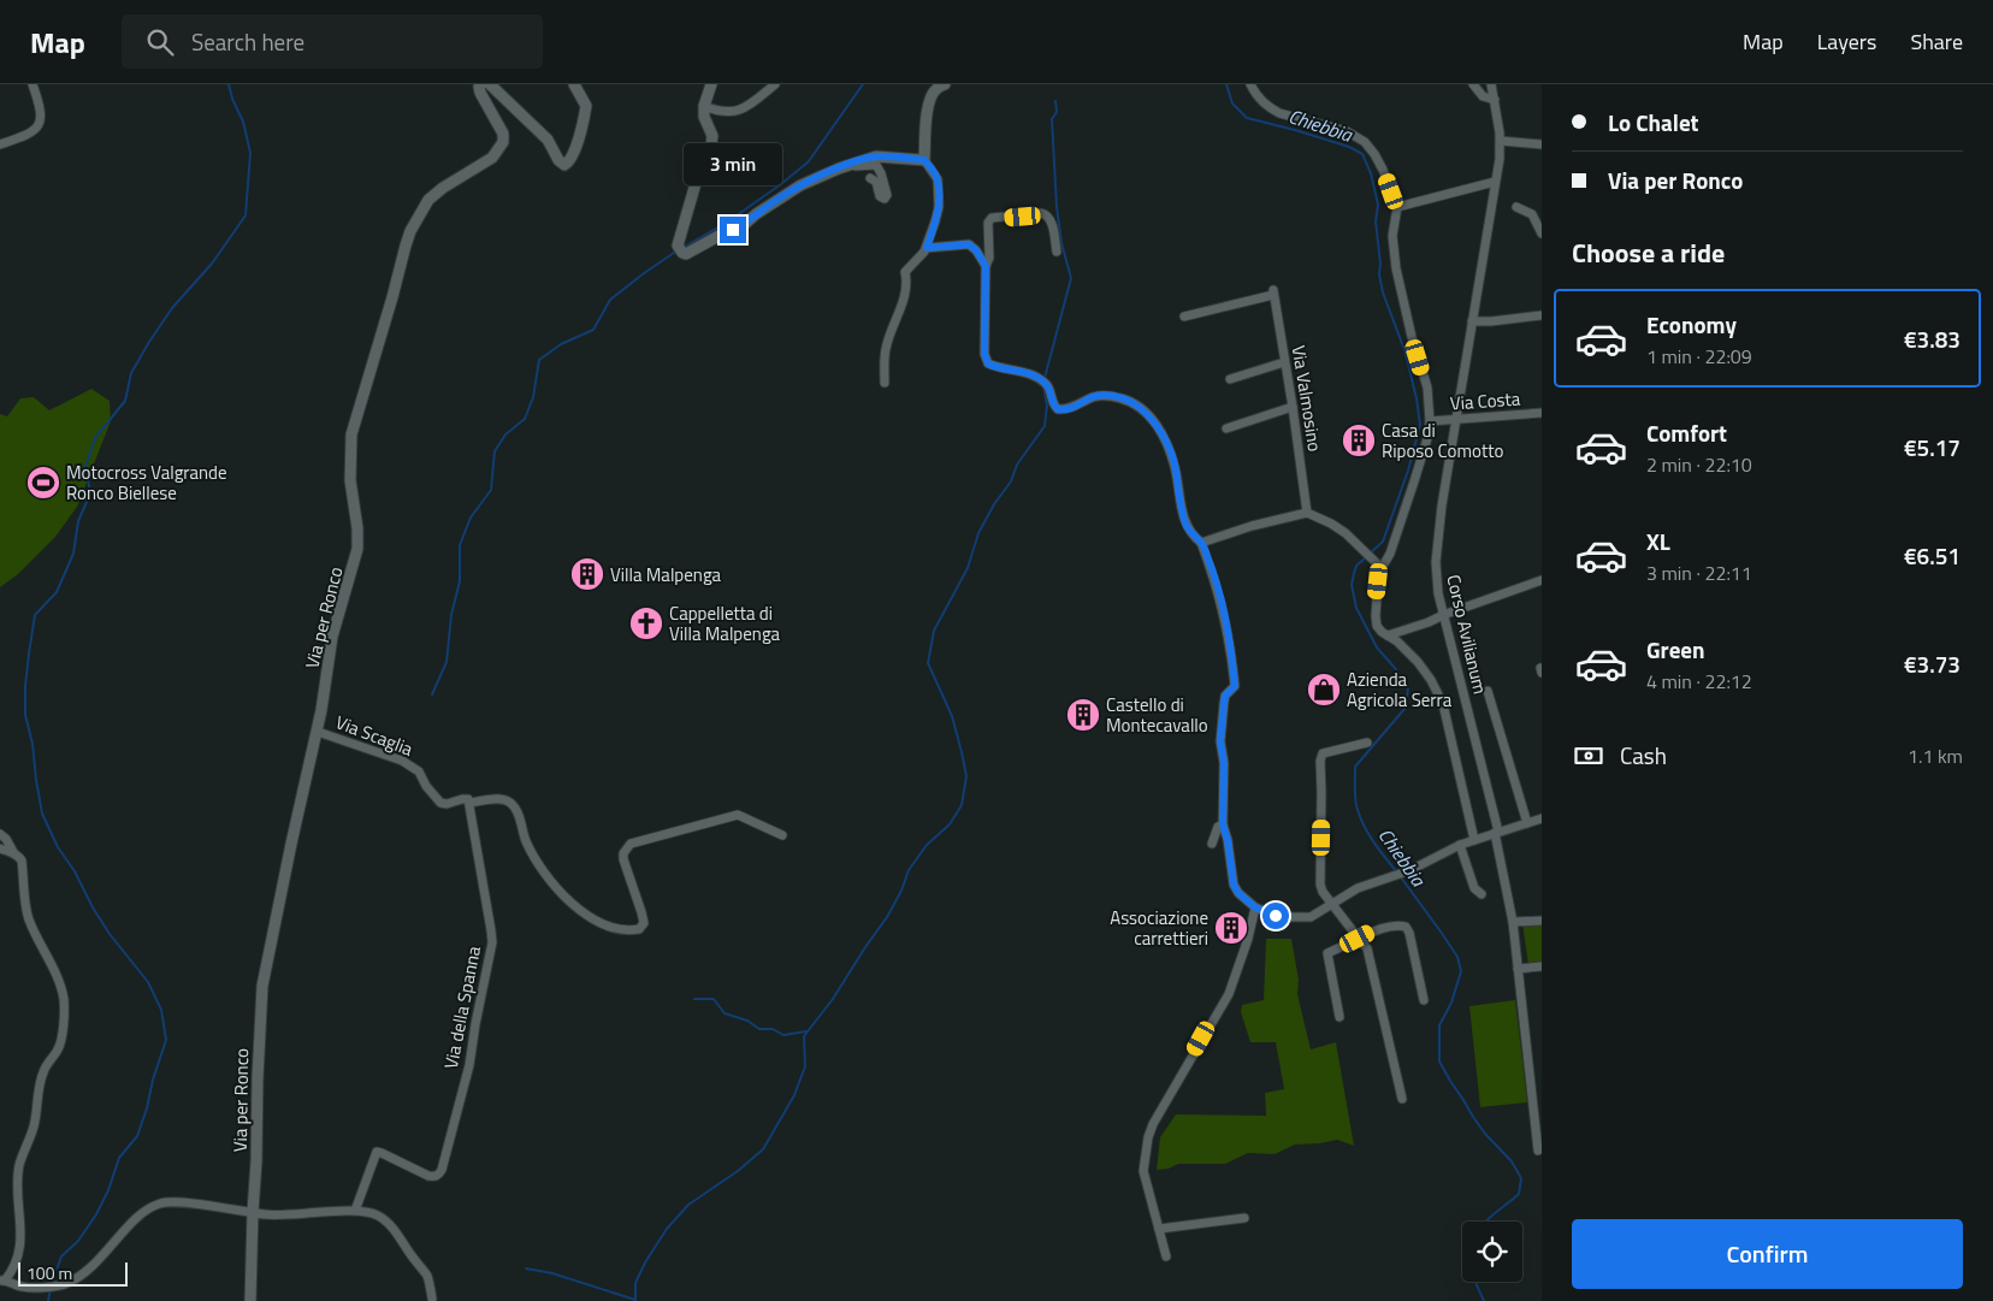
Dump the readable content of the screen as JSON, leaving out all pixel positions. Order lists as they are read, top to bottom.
{
  "streets": {
    "street": [
      "Via Valmosino",
      "Via Costa",
      "Via per Ronco",
      "Corso Avilianum",
      "Via Scaglia",
      "Via della Spanna"
    ]
  },
  "crossings": [
    ["Via Costa", "Corso Avilianum"],
    ["Via per Ronco", "Via Scaglia"],
    ["Via Scaglia", "Via della Spanna"]
  ],
  "water": ["Chiebbia"],
  "places": {
    "building": [
      "Casa di Riposo Comotto",
      "Villa Malpenga",
      "Castello di Montecavallo",
      "Associazione carrettieri"
    ],
    "sports": ["Motocross Valgrande Ronco Biellese"],
    "church": ["Cappelletta di Villa Malpenga"],
    "shop": ["Azienda Agricola Serra"]
  },
  "scale_bar": "100 m",
  "page": {
    "header": "Map",
    "search": "Search here",
    "nav": ["Map", "Layers", "Share"],
    "banner": ["Lo Chalet", "Via per Ronco"],
    "bubble": "3 min",
    "heading": "Choose a ride",
    "list": [
      {
        "name": "Economy",
        "note": "1 min · 22:09",
        "value": "€3.83"
      },
      {
        "name": "Comfort",
        "note": "2 min · 22:10",
        "value": "€5.17"
      },
      {
        "name": "XL",
        "note": "3 min · 22:11",
        "value": "€6.51"
      },
      {
        "name": "Green",
        "note": "4 min · 22:12",
        "value": "€3.73"
      }
    ],
    "pay": ["Cash", "1.1 km"],
    "buttons": "Confirm",
    "scale": "100 m"
  }
}
